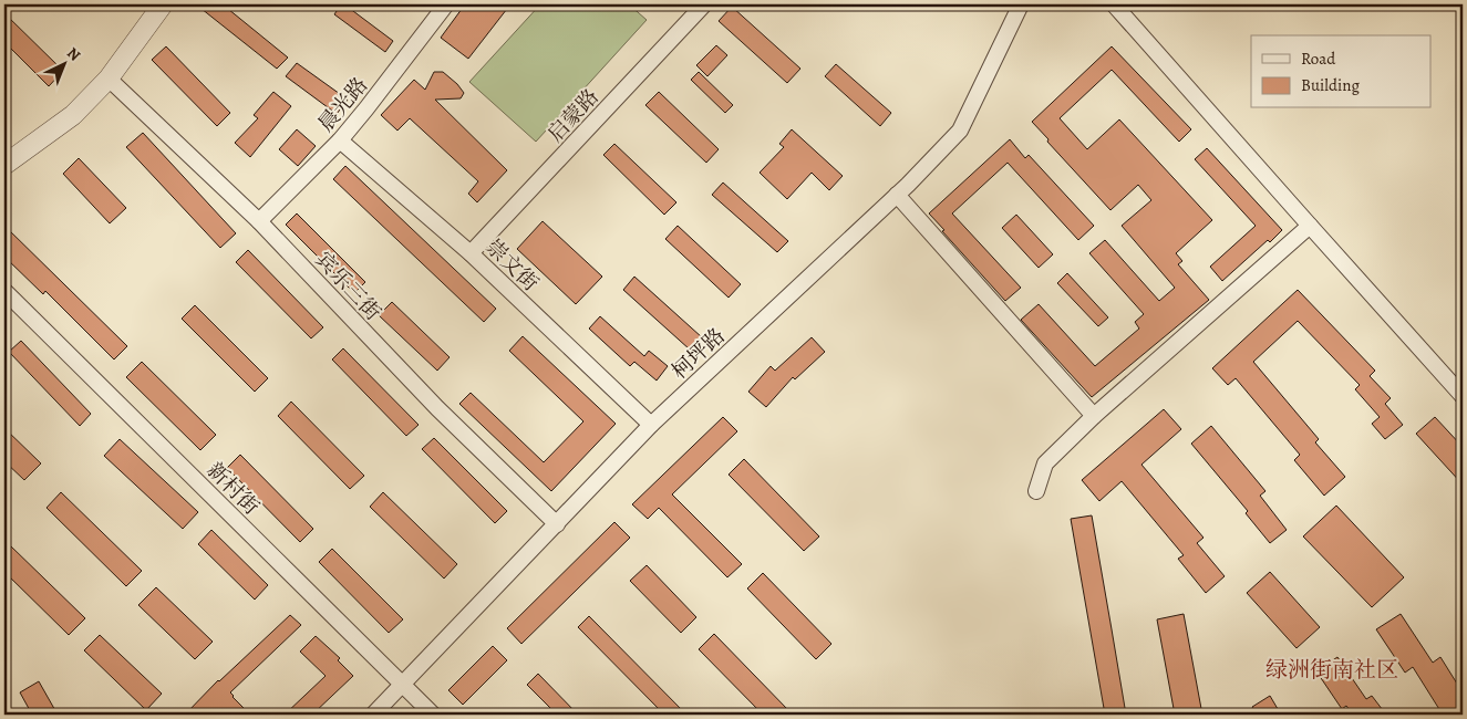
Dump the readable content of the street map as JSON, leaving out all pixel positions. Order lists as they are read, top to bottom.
{
  "streets": {
    "street": [
      "晨光路",
      "启蒙路",
      "崇文街",
      "宾乐三街",
      "柯坪路",
      "新村街"
    ]
  },
  "crossings": [
    ["晨光路", "崇文街"],
    ["晨光路", "宾乐三街"],
    ["启蒙路", "崇文街"],
    ["崇文街", "柯坪路"],
    ["宾乐三街", "柯坪路"],
    ["柯坪路", "新村街"]
  ],
  "districts": ["绿洲街南社区"],
  "legend": ["Road", "Building"],
  "north": "top right"
}
